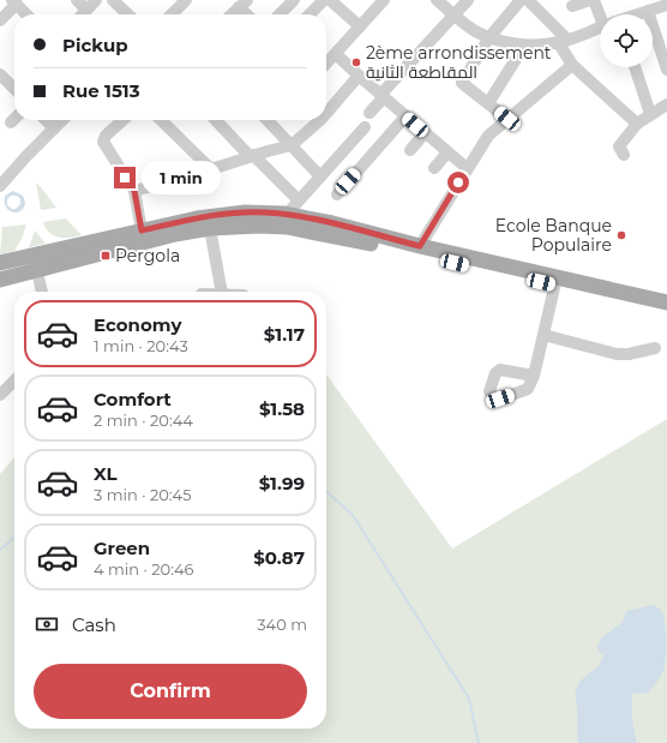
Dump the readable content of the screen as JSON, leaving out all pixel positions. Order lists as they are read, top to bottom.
{
  "places": {
    "other": ["2ème arrondissement المقاطعة الثانية", "Ecole Banque Populaire"],
    "transit": ["Pergola"]
  },
  "page": {
    "banner": ["Pickup", "Rue 1513"],
    "bubble": "1 min",
    "list": [
      {
        "name": "Economy",
        "note": "1 min · 20:43",
        "value": "$1.17"
      },
      {
        "name": "Comfort",
        "note": "2 min · 20:44",
        "value": "$1.58"
      },
      {
        "name": "XL",
        "note": "3 min · 20:45",
        "value": "$1.99"
      },
      {
        "name": "Green",
        "note": "4 min · 20:46",
        "value": "$0.87"
      }
    ],
    "pay": ["Cash", "340 m"],
    "buttons": "Confirm"
  }
}
